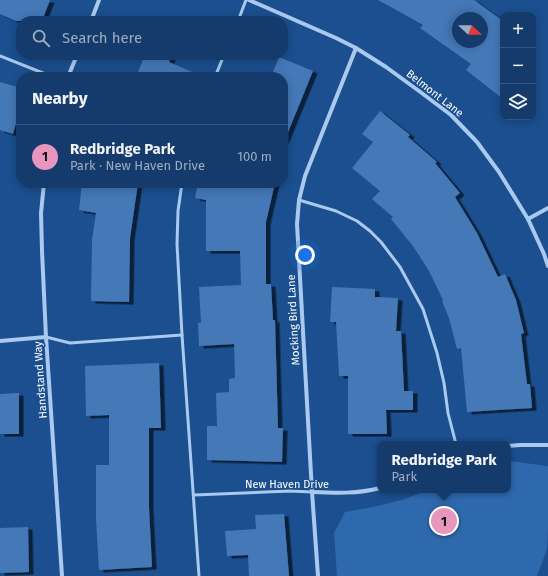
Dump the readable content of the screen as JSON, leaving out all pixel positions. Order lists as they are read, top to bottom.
{
  "streets": {
    "street": [
      "Belmont Lane",
      "Mocking Bird Lane",
      "Handstand Way",
      "New Haven Drive"
    ]
  },
  "crossings": [
    ["Belmont Lane", "Mocking Bird Lane"],
    ["Mocking Bird Lane", "New Haven Drive"]
  ],
  "north": "right",
  "page": {
    "map_buttons": ["+", "−"],
    "search": "Search here",
    "heading": "Nearby",
    "list": [
      {
        "mark": "1",
        "name": "Redbridge Park",
        "note": "Park · New Haven Drive",
        "value": "100 m"
      }
    ],
    "popup": ["Redbridge Park", "Park"],
    "pins": "1"
  }
}
